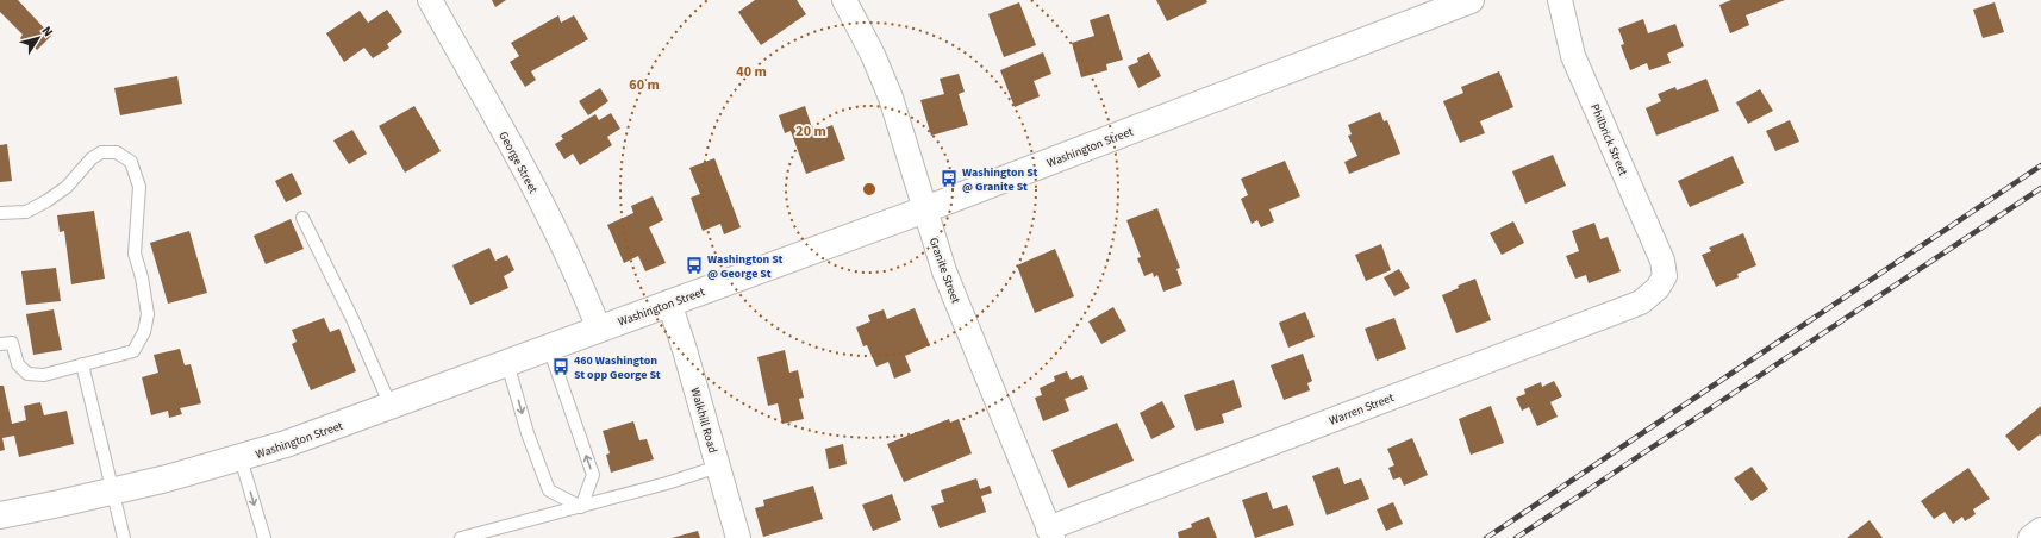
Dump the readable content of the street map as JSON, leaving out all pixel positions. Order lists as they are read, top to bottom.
{
  "streets": {
    "main road": ["Washington Street"],
    "street": [
      "Philbrick Street",
      "George Street",
      "Granite Street",
      "Warren Street",
      "Walkhill Road"
    ]
  },
  "crossings": [
    ["Philbrick Street", "Warren Street"],
    ["Washington Street", "George Street"],
    ["Washington Street", "Granite Street"],
    ["Washington Street", "Walkhill Road"],
    ["Granite Street", "Warren Street"]
  ],
  "places": {
    "bus stop": ["Washington St @ Granite St", "Washington St @ George St", "460 Washington St opp George St"]
  },
  "north": "top right",
  "rings": ["40 m", "60 m", "20 m"]
}
